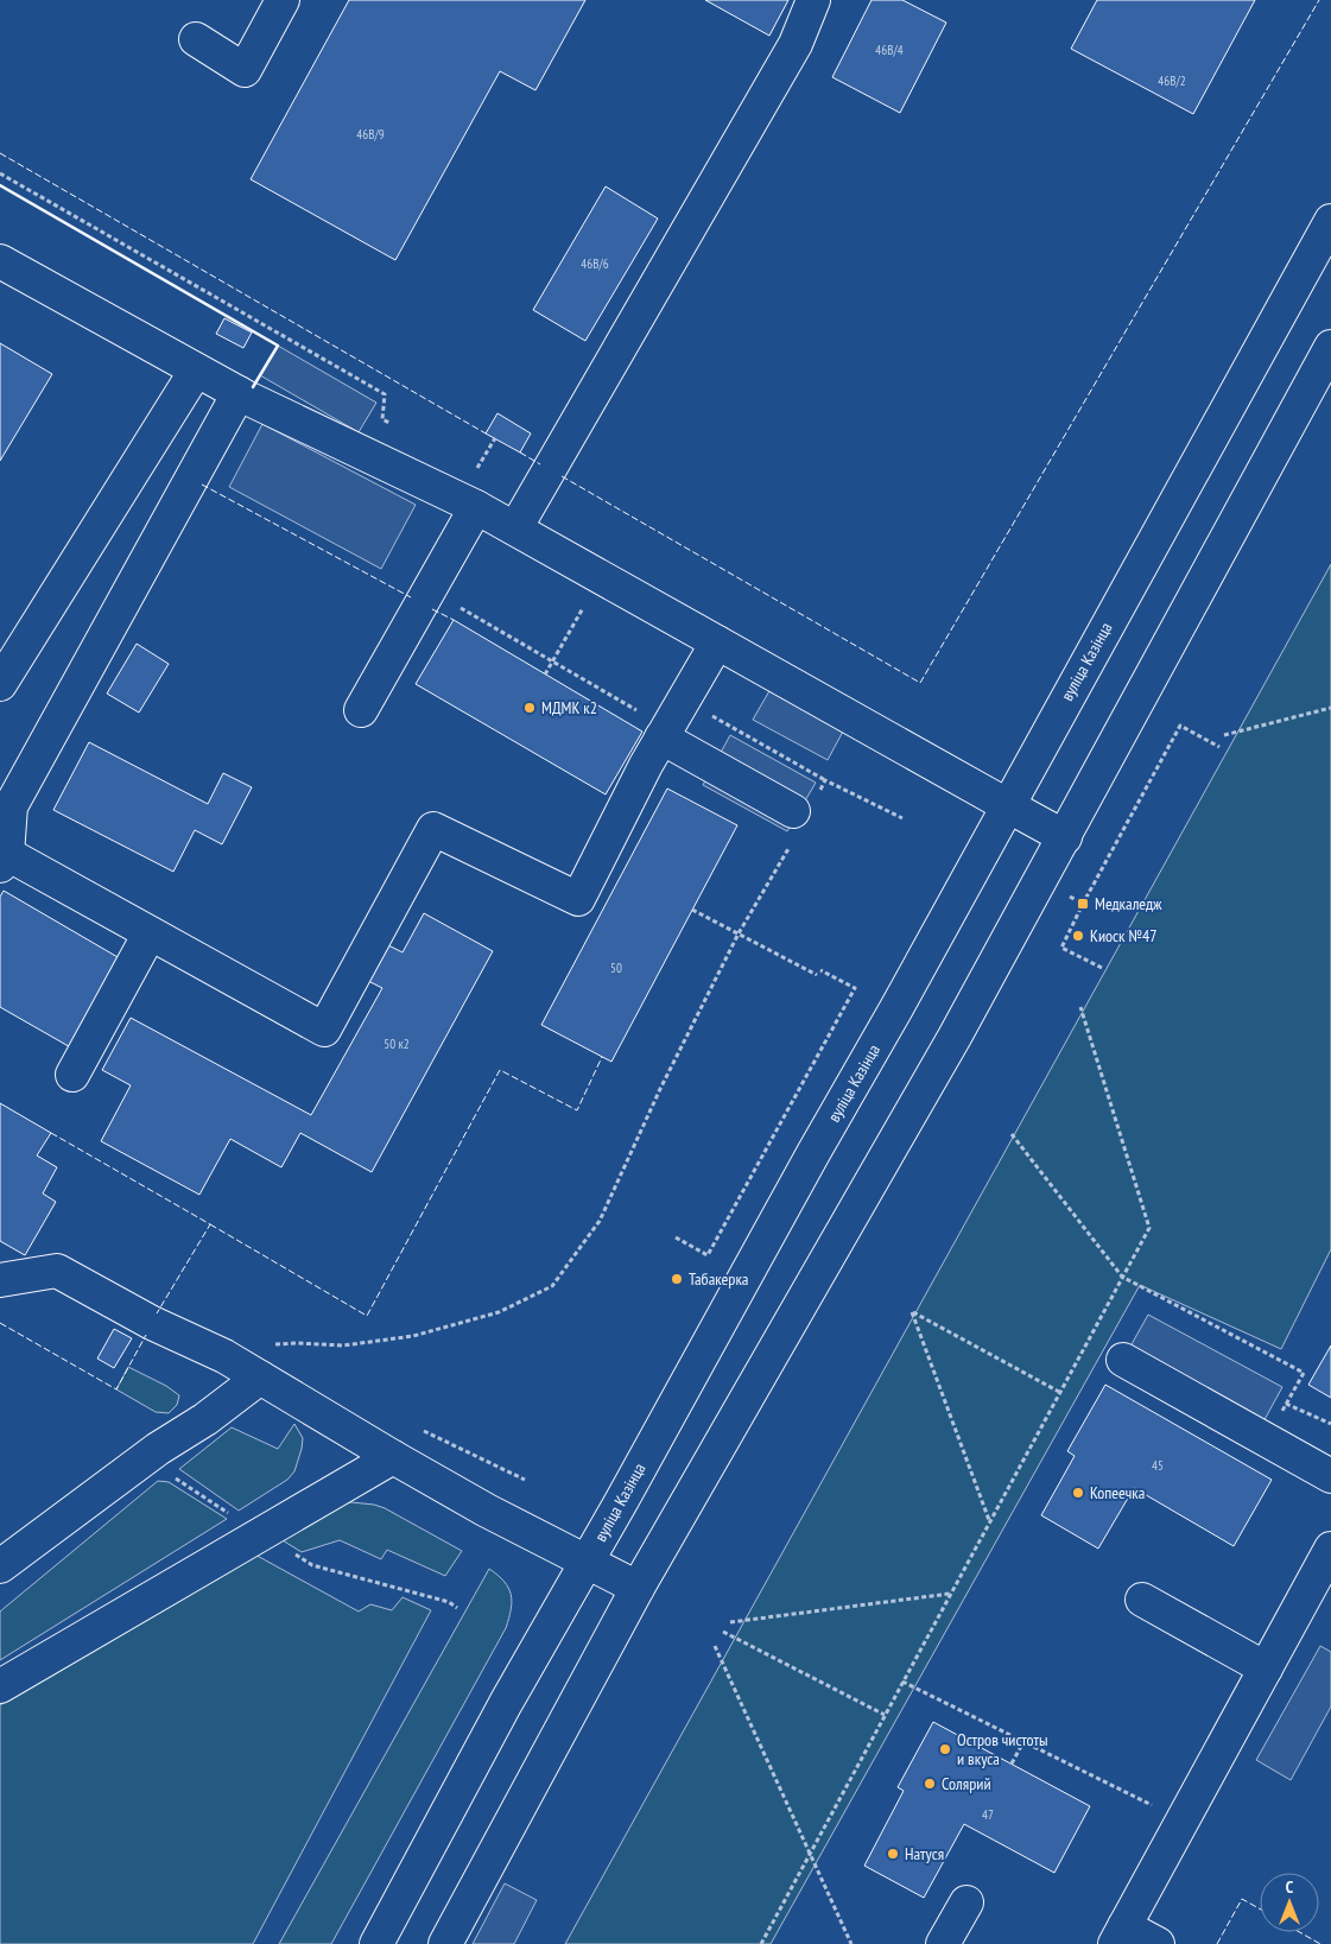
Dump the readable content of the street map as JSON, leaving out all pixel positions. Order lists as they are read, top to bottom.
{
  "streets": {
    "main road": ["вуліца Казінца"]
  },
  "places": {
    "other": [
      "МДМК к2",
      "Киоск №47",
      "Табакерка",
      "Копеечка",
      "Остров чистоты и вкуса",
      "Солярий",
      "Натуся"
    ],
    "transit": ["Медкаледж"]
  },
  "house_numbers": [
    "46В/4",
    "46В/2",
    "46В/9",
    "46В/6",
    "50",
    "50 к2",
    "45",
    "47"
  ],
  "north": "top"
}
